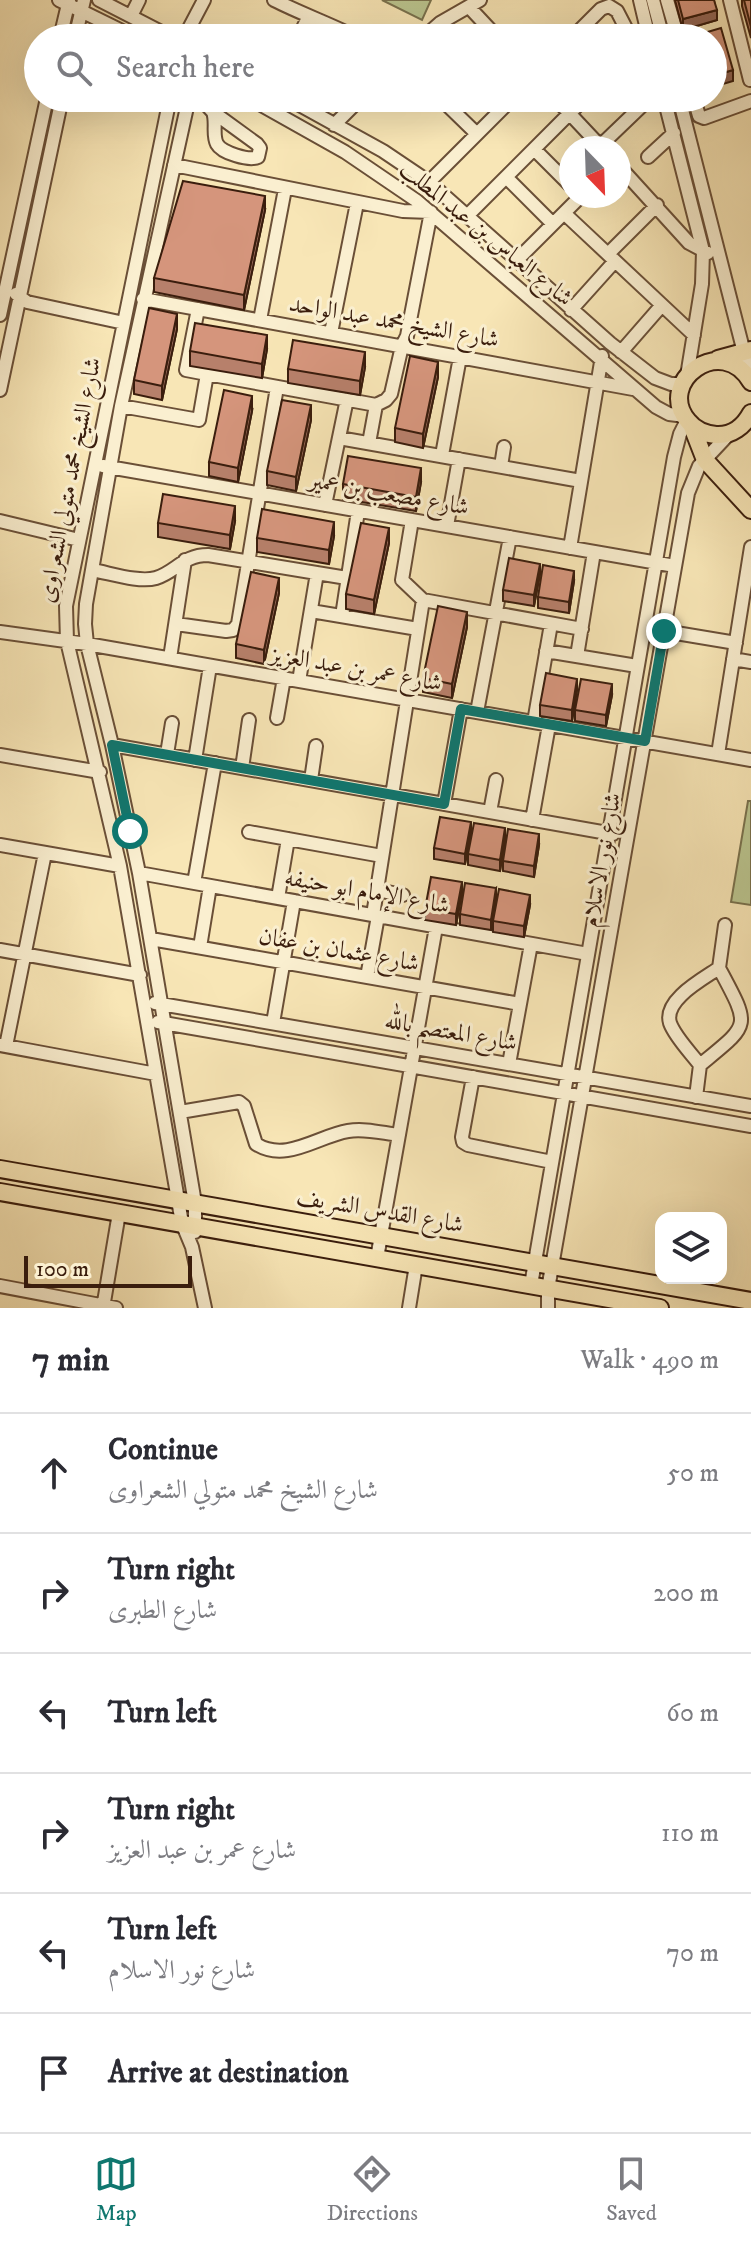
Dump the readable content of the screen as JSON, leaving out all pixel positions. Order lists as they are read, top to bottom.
{
  "streets": {
    "main road": ["شارع القدس الشريف"],
    "street": [
      "شارع العباس بن عبد المطلب",
      "شارع الشيخ محمد عبد الواحد",
      "شارع الشيخ محمد متولي الشعراوى",
      "شارع مصعب بن عمير",
      "شارع عمر بن عبد العزيز",
      "شارع نور الاسلام",
      "شارع الإمام ابو حنيفه",
      "شارع عثمان بن عفان",
      "شارع المعتصم بالله"
    ]
  },
  "crossings": [
    ["شارع العباس بن عبد المطلب", "شارع الشيخ محمد عبد الواحد"],
    ["شارع العباس بن عبد المطلب", "شارع نور الاسلام"],
    ["شارع الشيخ محمد عبد الواحد", "شارع الشيخ محمد متولي الشعراوى"],
    ["شارع الشيخ محمد متولي الشعراوى", "شارع مصعب بن عمير"],
    ["شارع الشيخ محمد متولي الشعراوى", "شارع عمر بن عبد العزيز"],
    ["شارع الشيخ محمد متولي الشعراوى", "شارع الإمام ابو حنيفه"],
    ["شارع الشيخ محمد متولي الشعراوى", "شارع عثمان بن عفان"],
    ["شارع الشيخ محمد متولي الشعراوى", "شارع المعتصم بالله"],
    ["شارع الشيخ محمد متولي الشعراوى", "شارع القدس الشريف"],
    ["شارع مصعب بن عمير", "شارع نور الاسلام"],
    ["شارع عمر بن عبد العزيز", "شارع نور الاسلام"],
    ["شارع نور الاسلام", "شارع الإمام ابو حنيفه"],
    ["شارع نور الاسلام", "شارع المعتصم بالله"],
    ["شارع نور الاسلام", "شارع القدس الشريف"]
  ],
  "scale_bar": "100 m",
  "north": "bottom right",
  "page": {
    "search": "Search here",
    "scale": "100 m",
    "heading": ["7 min", "Walk · 490 m"],
    "list": [
      ["Continue", "شارع الشيخ محمد متولي الشعراوى", "50 m"],
      ["Turn right", "شارع الطبرى", "200 m"],
      ["Turn left", "60 m"],
      ["Turn right", "شارع عمر بن عبد العزيز", "110 m"],
      ["Turn left", "شارع نور الاسلام", "70 m"],
      "Arrive at destination"
    ],
    "nav": ["Map", "Directions", "Saved"]
  }
}
